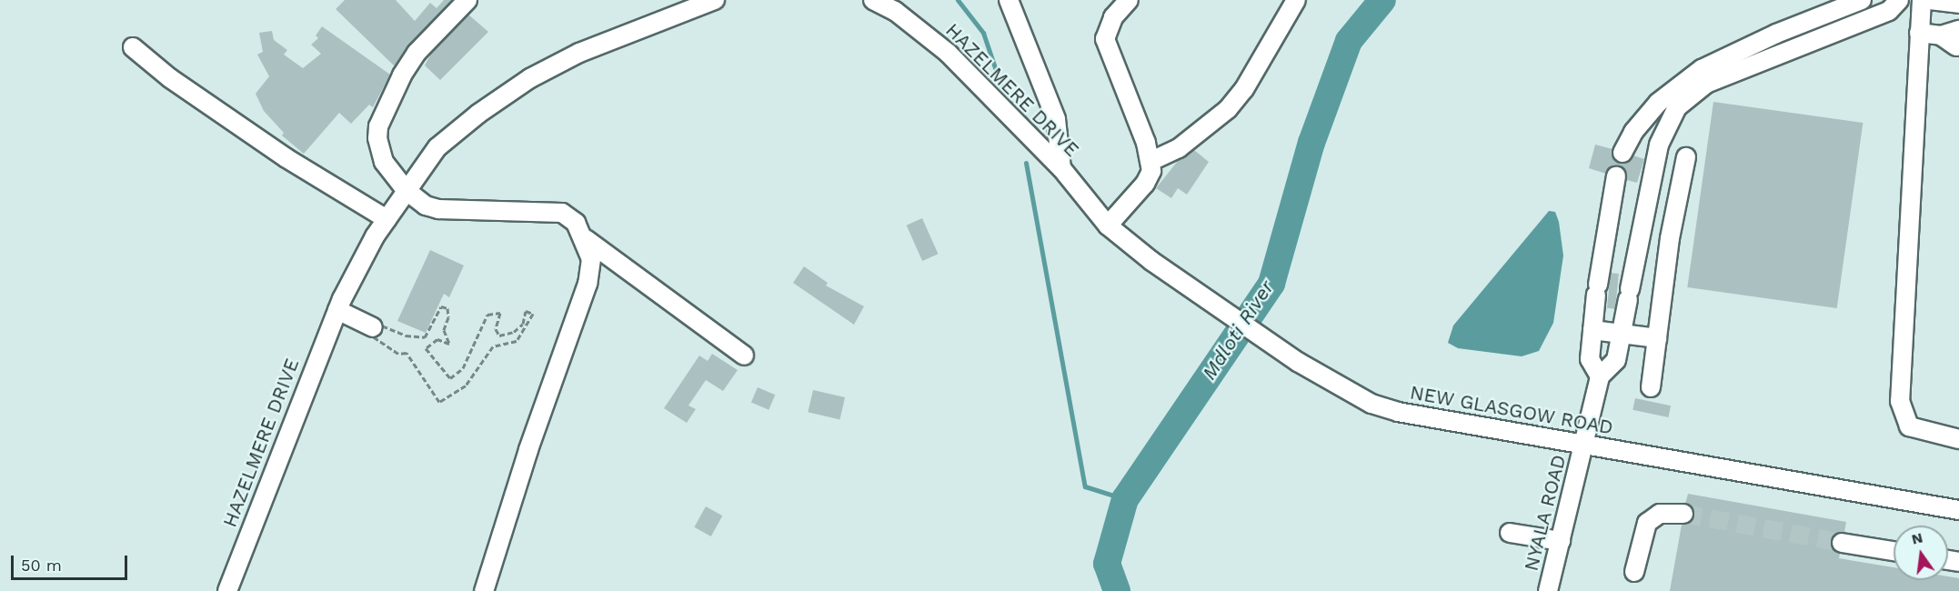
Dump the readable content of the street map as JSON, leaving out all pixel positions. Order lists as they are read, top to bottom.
{
  "streets": {
    "street": ["HAZELMERE DRIVE", "NEW GLASGOW ROAD", "NYALA ROAD"]
  },
  "crossings": [
    ["HAZELMERE DRIVE", "NEW GLASGOW ROAD"],
    ["NEW GLASGOW ROAD", "NYALA ROAD"]
  ],
  "water": ["Mdloti River"],
  "scale_bar": "50 m",
  "north": "top"
}
